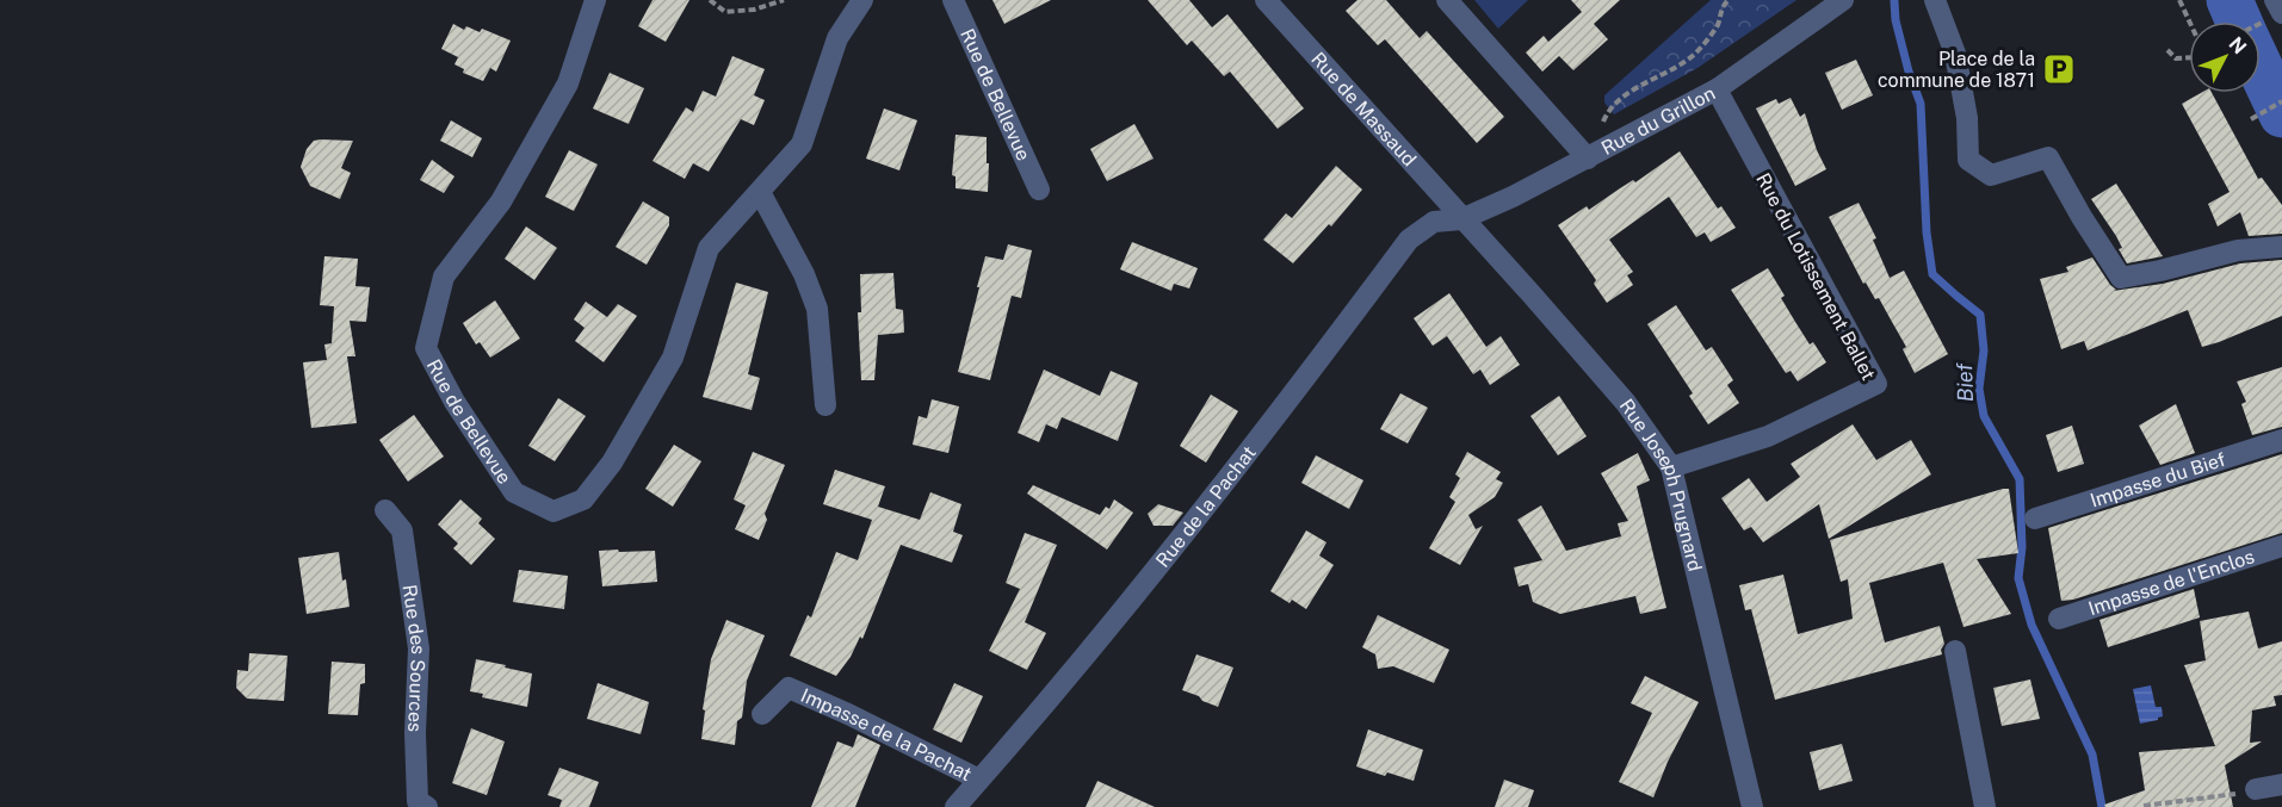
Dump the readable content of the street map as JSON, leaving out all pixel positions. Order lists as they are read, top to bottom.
{
  "streets": {
    "street": [
      "Rue de Bellevue",
      "Rue de Massaud",
      "Rue du Grillon",
      "Rue du Lotissement Ballet",
      "Impasse du Bief",
      "Rue Joseph Prugnard",
      "Rue de la Pachat",
      "Impasse de l'Enclos",
      "Rue des Sources",
      "Impasse de la Pachat"
    ]
  },
  "crossings": [
    ["Rue de Massaud", "Rue du Grillon"],
    ["Rue de Massaud", "Rue Joseph Prugnard"],
    ["Rue de Massaud", "Rue de la Pachat"],
    ["Rue du Grillon", "Rue du Lotissement Ballet"],
    ["Rue du Grillon", "Rue Joseph Prugnard"],
    ["Rue du Grillon", "Rue de la Pachat"],
    ["Rue du Lotissement Ballet", "Rue Joseph Prugnard"],
    ["Rue Joseph Prugnard", "Rue de la Pachat"],
    ["Rue de la Pachat", "Impasse de la Pachat"]
  ],
  "water": ["Bief"],
  "places": {
    "parking": ["Place de la commune de 1871"]
  },
  "north": "top right"
}
